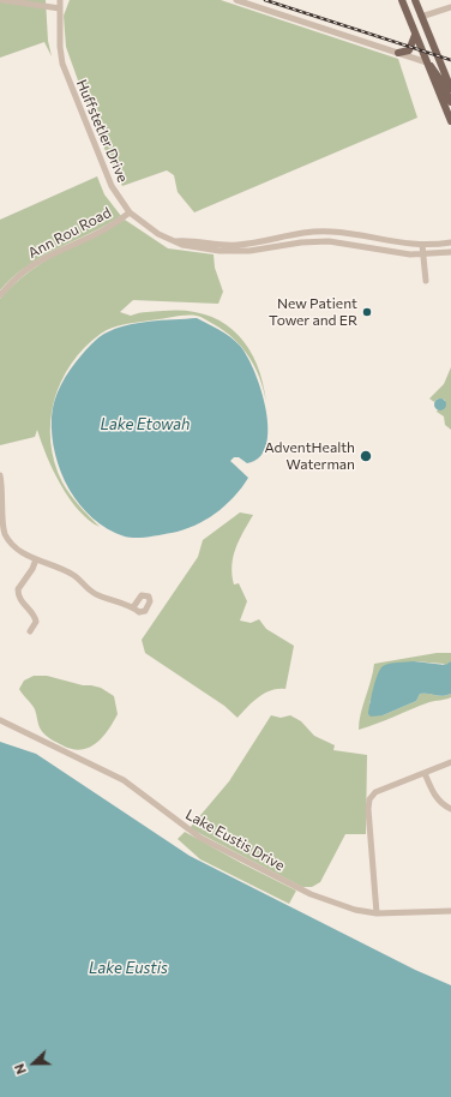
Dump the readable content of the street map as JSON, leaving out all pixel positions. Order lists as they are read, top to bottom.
{
  "streets": {
    "street": ["Huffstetler Drive", "Ann Rou Road", "Lake Eustis Drive"]
  },
  "crossings": [
    ["Huffstetler Drive", "Ann Rou Road"]
  ],
  "water": ["Lake Etowah", "Lake Eustis"],
  "places": ["New Patient Tower and ER", "AdventHealth Waterman"],
  "north": "left"
}
